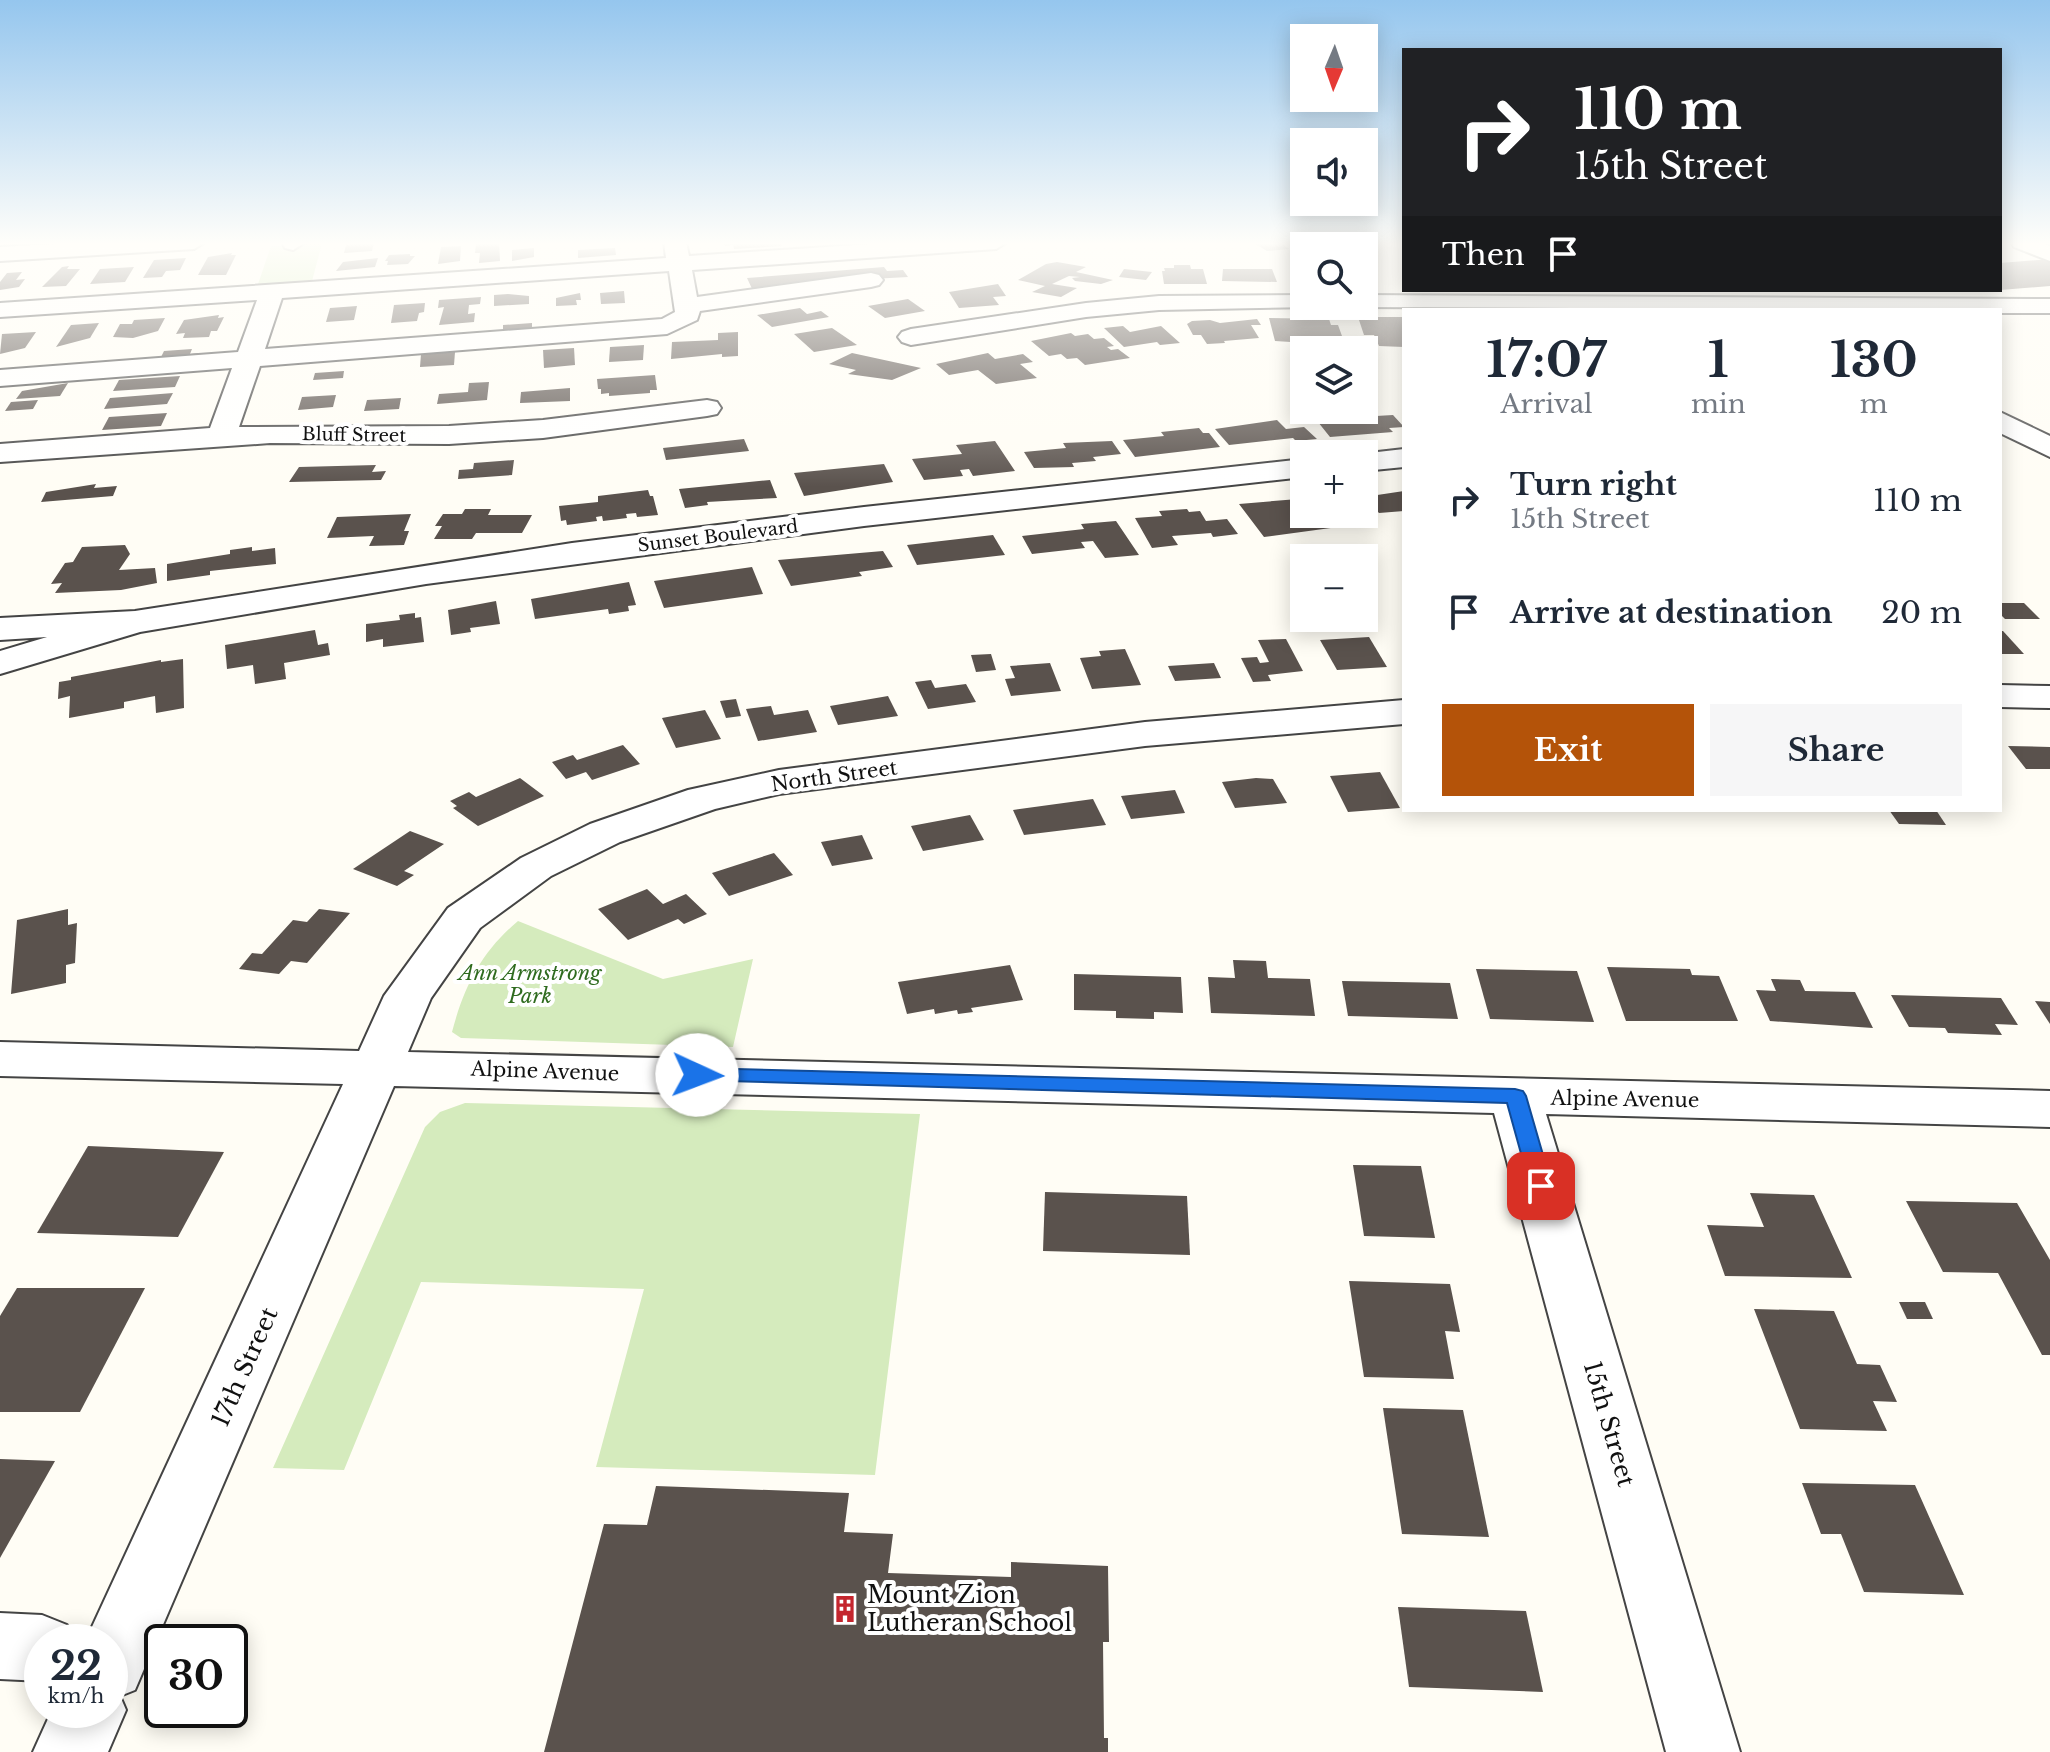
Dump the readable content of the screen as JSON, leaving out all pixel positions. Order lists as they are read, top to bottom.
{
  "streets": {
    "street": [
      "Bluff Street",
      "Sunset Boulevard",
      "North Street",
      "Alpine Avenue",
      "17th Street",
      "15th Street"
    ]
  },
  "crossings": [
    ["North Street", "Alpine Avenue"],
    ["North Street", "17th Street"],
    ["Alpine Avenue", "17th Street"],
    ["Alpine Avenue", "15th Street"]
  ],
  "parks": ["Ann Armstrong Park"],
  "places": {
    "building": ["Mount Zion Lutheran School"]
  },
  "north": "bottom",
  "page": {
    "map_buttons": ["+", "−"],
    "turn": ["110 m", "15th Street"],
    "then": "Then",
    "eta": [
      "17:07",
      "Arrival",
      "1",
      "min",
      "130",
      "m"
    ],
    "list": [
      {
        "name": "Turn right",
        "note": "15th Street",
        "value": "110 m"
      },
      {
        "name": "Arrive at destination",
        "value": "20 m"
      }
    ],
    "buttons": ["Exit", "Share"],
    "speed": "22 km/h",
    "limit": "30"
  }
}
